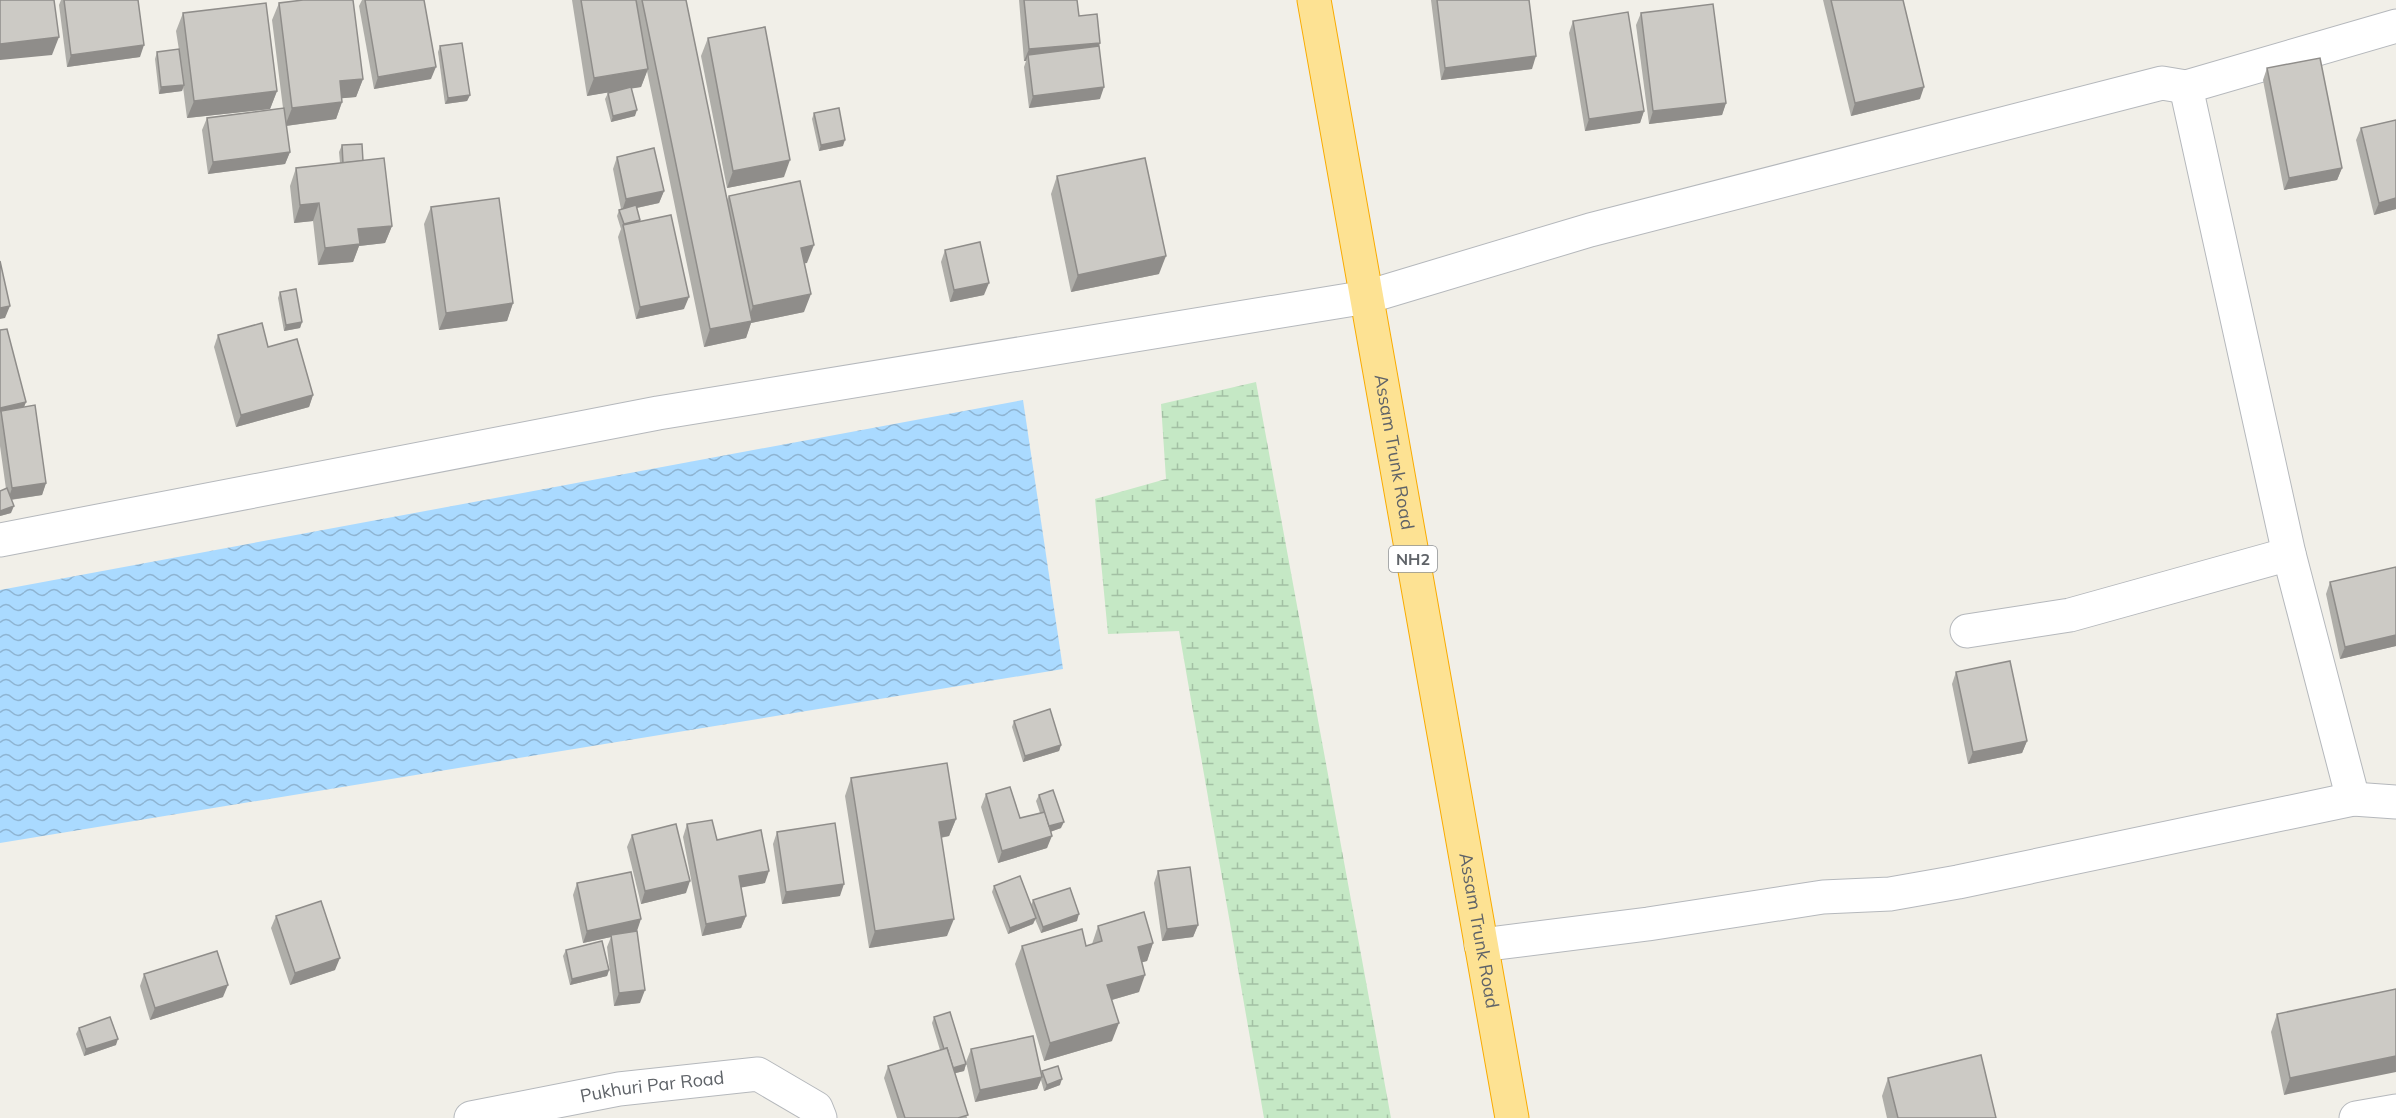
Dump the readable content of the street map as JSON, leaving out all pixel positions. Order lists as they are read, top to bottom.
{
  "streets": {
    "highway": ["Assam Trunk Road", "NH2"],
    "street": ["Pukhuri Par Road"]
  }
}
